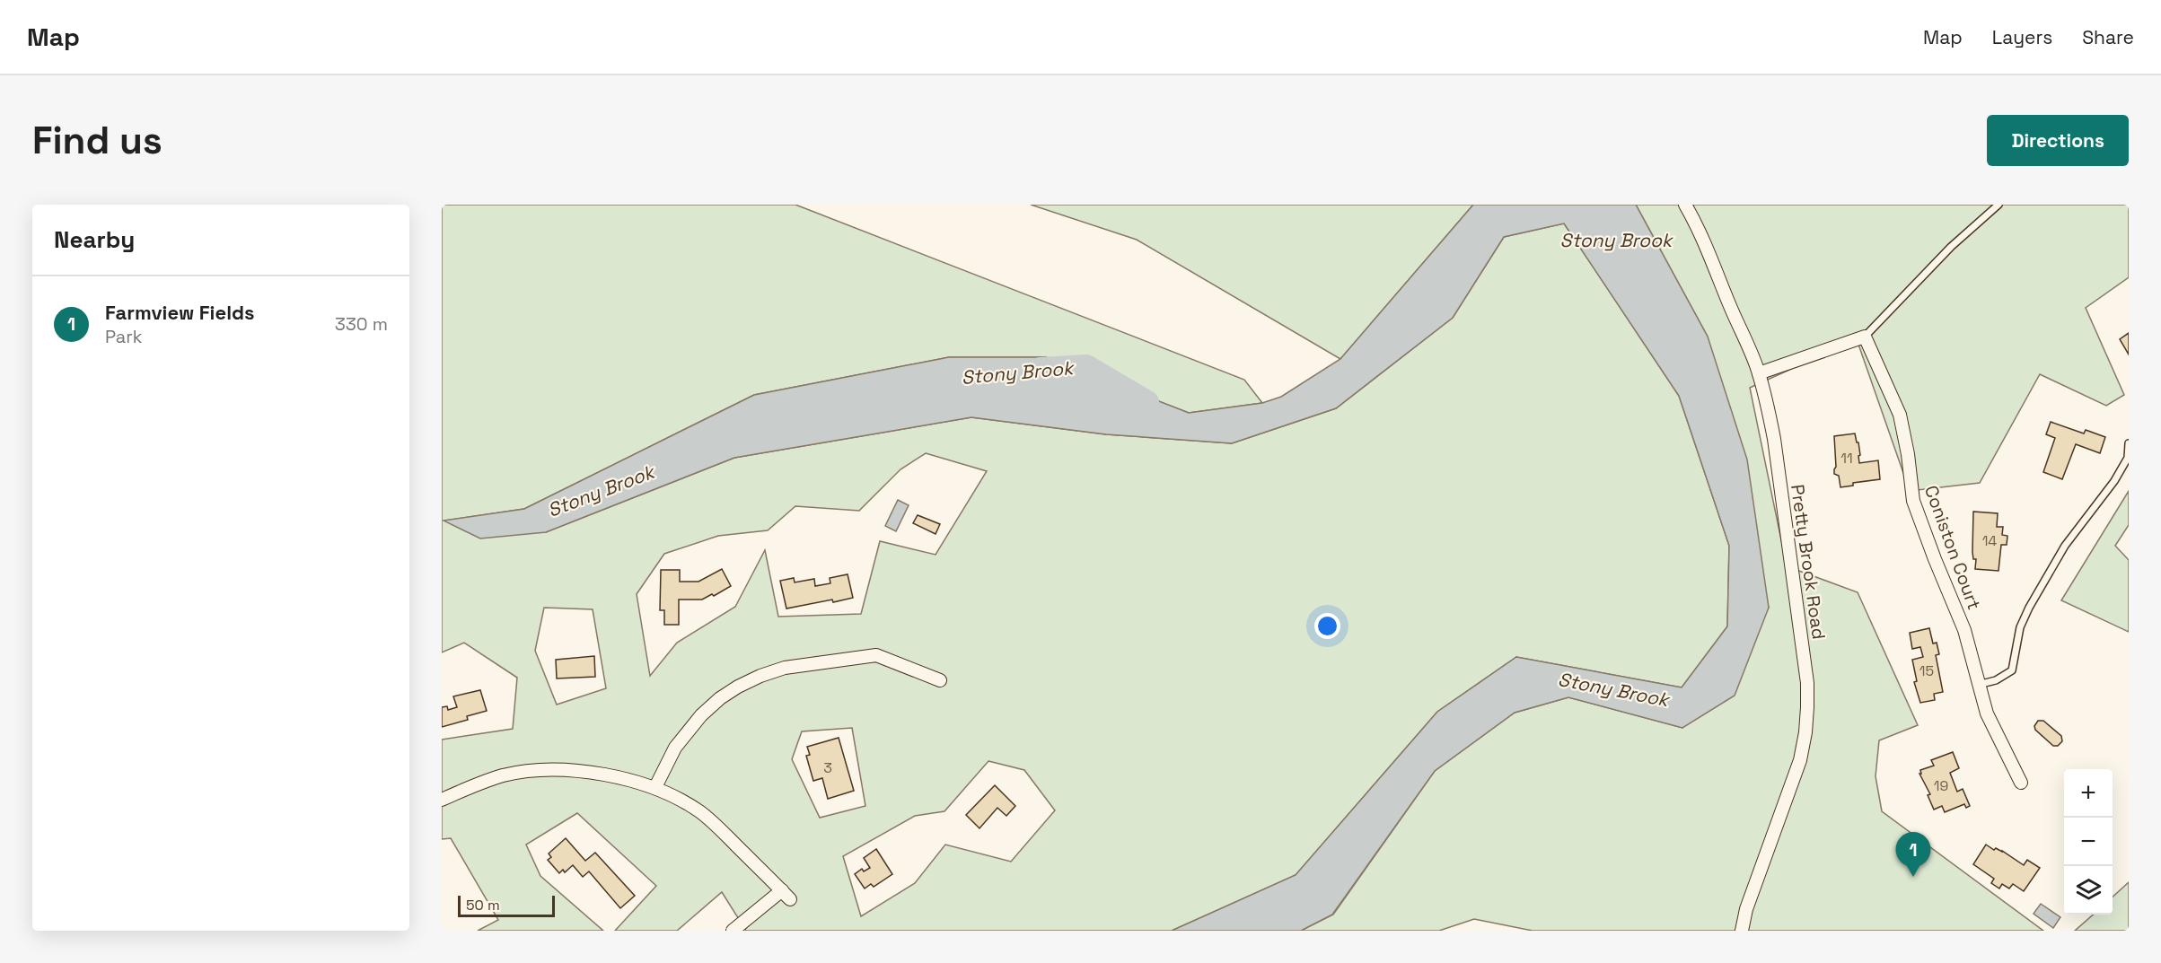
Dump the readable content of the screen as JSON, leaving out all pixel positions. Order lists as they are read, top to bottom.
{
  "streets": {
    "street": ["Coniston Court", "Pretty Brook Road"]
  },
  "water": ["Stony Brook"],
  "house_numbers": [
    "11",
    "14",
    "15",
    "3",
    "19"
  ],
  "scale_bar": "50 m",
  "page": {
    "header": "Map",
    "nav": ["Map", "Layers", "Share"],
    "buttons": "Directions",
    "title": "Find us",
    "heading": "Nearby",
    "list": [
      {
        "mark": "1",
        "name": "Farmview Fields",
        "note": "Park",
        "value": "330 m"
      }
    ],
    "map_buttons": ["+", "−"],
    "pins": "1",
    "scale": "50 m"
  }
}
